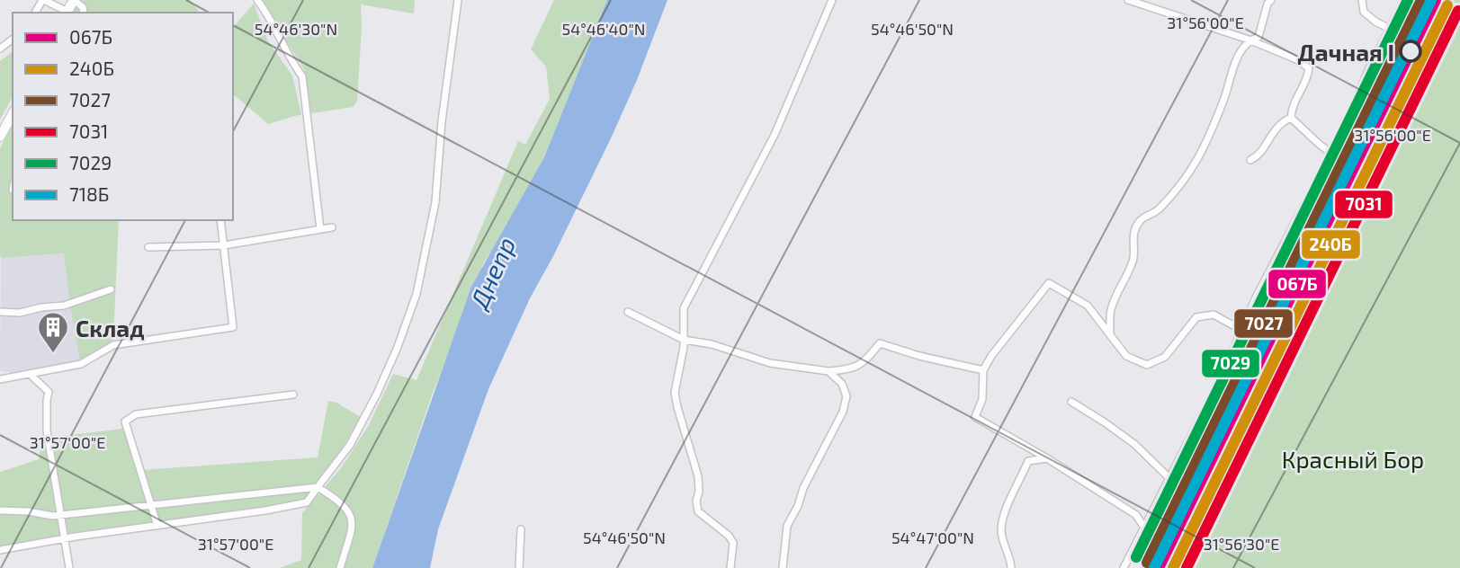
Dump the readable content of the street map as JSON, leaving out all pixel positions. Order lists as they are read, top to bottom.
{
  "water": ["Днепр"],
  "parks": ["Красный Бор"],
  "places": {
    "other": ["Дачная I"],
    "building": ["Склад"]
  },
  "lines": [
    "transit line 067Б",
    "transit line 7027",
    "transit line 7029",
    "transit line 718Б",
    "transit line 240Б",
    "transit line 7031"
  ],
  "legend": [
    "067Б",
    "240Б",
    "7027",
    "7031",
    "7029",
    "718Б"
  ],
  "coordinates": [
    "31°56'00\"E",
    "54°46'30\"N",
    "54°46'40\"N",
    "54°46'50\"N",
    "31°57'00\"E",
    "54°47'00\"N",
    "31°56'30\"E"
  ]
}
